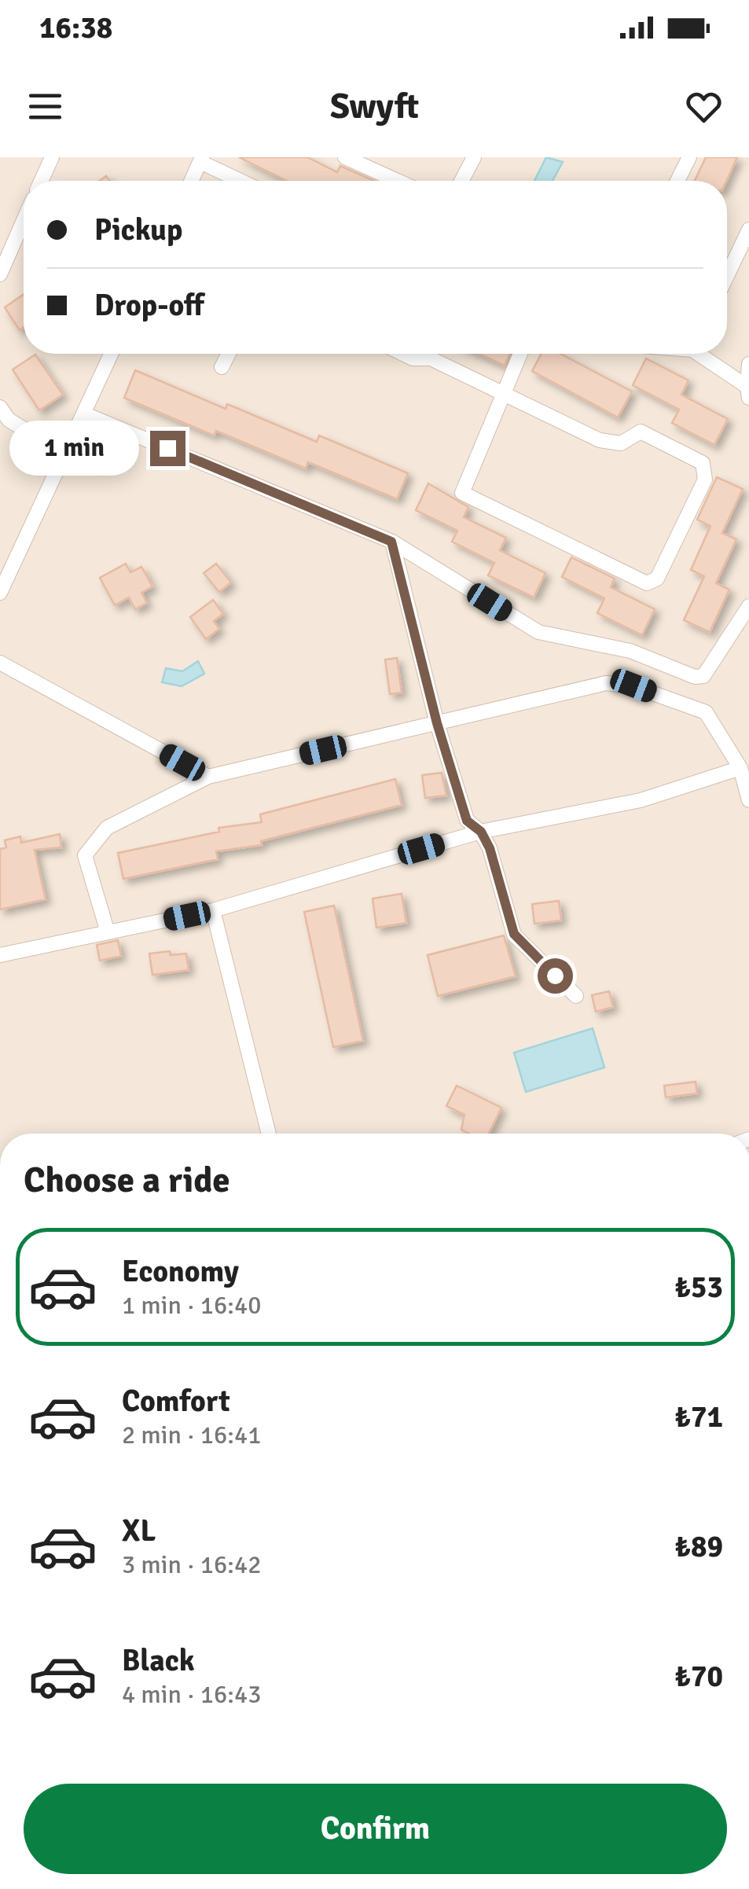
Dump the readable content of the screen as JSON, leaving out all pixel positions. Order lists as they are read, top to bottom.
{
  "page": {
    "status": "16:38",
    "header": "Swyft",
    "banner": ["Pickup", "Drop-off"],
    "bubble": "1 min",
    "heading": "Choose a ride",
    "list": [
      {
        "name": "Economy",
        "note": "1 min · 16:40",
        "value": "₺53"
      },
      {
        "name": "Comfort",
        "note": "2 min · 16:41",
        "value": "₺71"
      },
      {
        "name": "XL",
        "note": "3 min · 16:42",
        "value": "₺89"
      },
      {
        "name": "Black",
        "note": "4 min · 16:43",
        "value": "₺70"
      }
    ],
    "buttons": "Confirm"
  }
}
